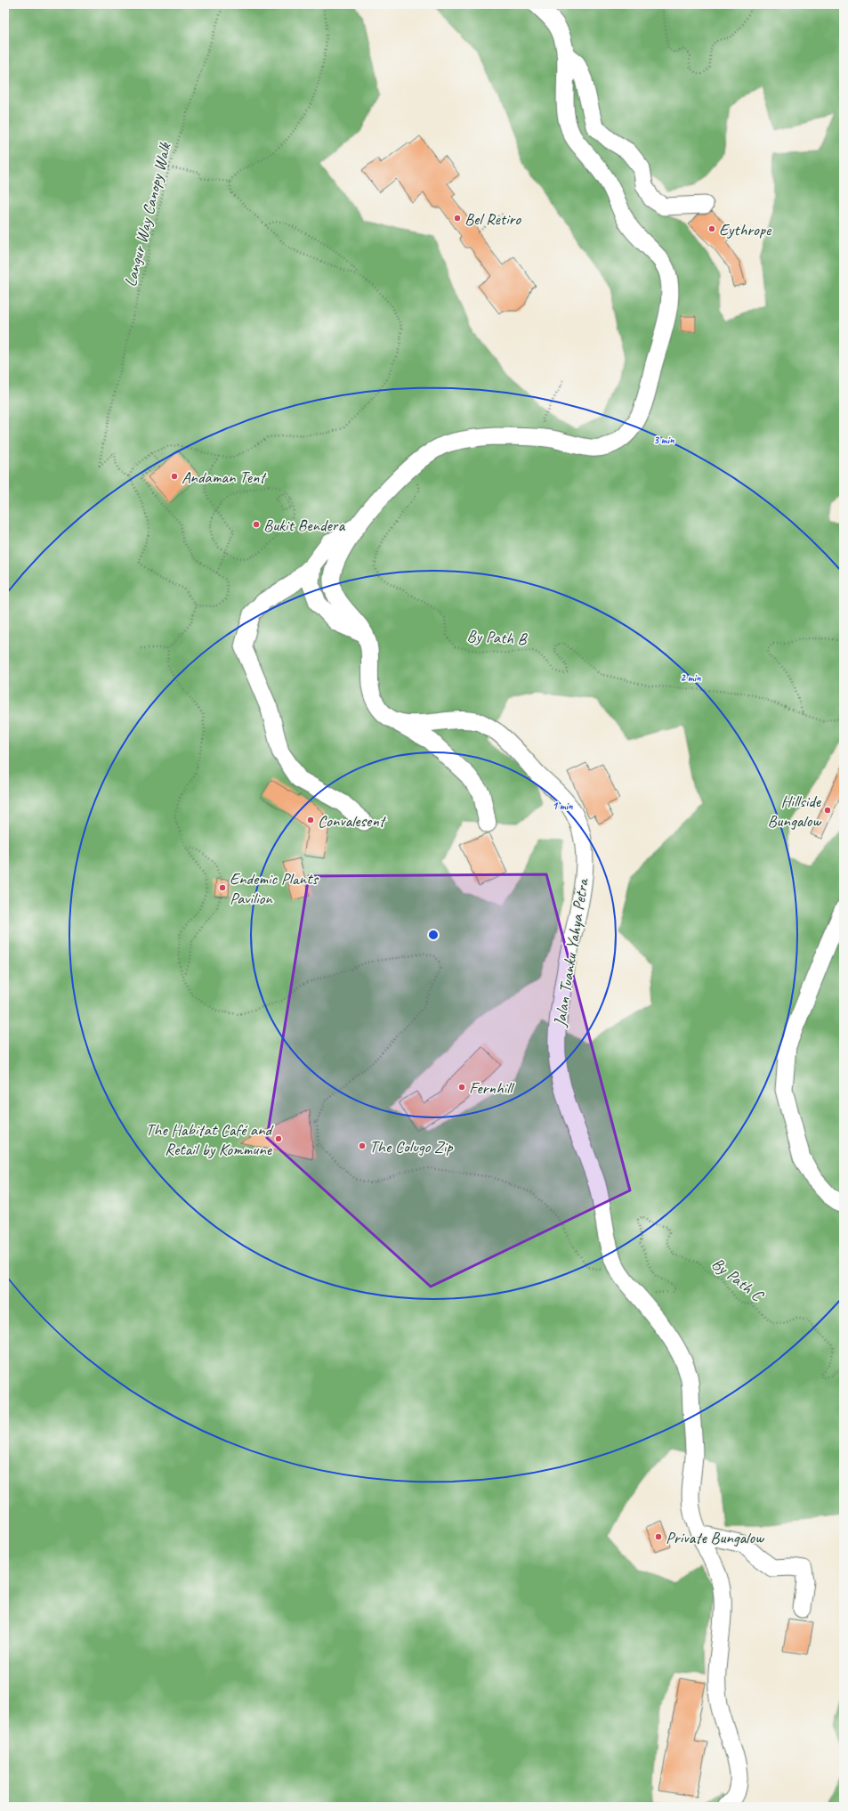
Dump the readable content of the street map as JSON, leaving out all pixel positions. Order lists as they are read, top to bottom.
{
  "streets": {
    "street": ["Jalan Tuanku Yahya Petra"],
    "path": ["Langur Way Canopy Walk", "By Path B", "By Path C"]
  },
  "crossings": [
    ["By Path B", "Jalan Tuanku Yahya Petra"],
    ["Jalan Tuanku Yahya Petra", "By Path C"]
  ],
  "places": [
    "Bel Retiro",
    "Eythrope",
    "Andaman Tent",
    "Bukit Bendera",
    "Hillside Bungalow",
    "Convalesent",
    "Endemic Plants Pavilion",
    "Fernhill",
    "The Habitat Café and Retail by Kommune",
    "The Colugo Zip",
    "Private Bungalow"
  ],
  "rings": ["3 min", "2 min", "1 min"]
}
